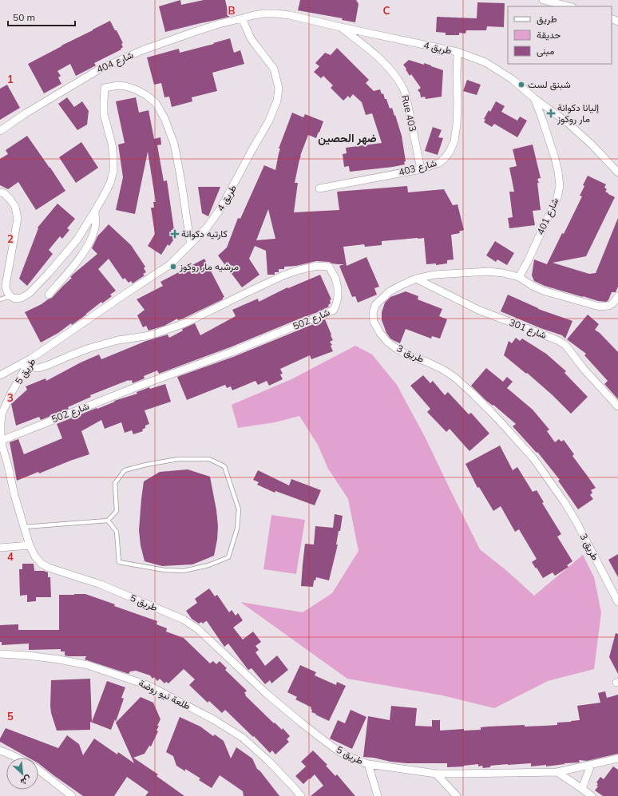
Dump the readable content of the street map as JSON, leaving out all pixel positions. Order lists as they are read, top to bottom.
{
  "streets": {
    "street": [
      "طريق 4",
      "شارع 404",
      "Rue 403",
      "شارع 403",
      "شارع 401",
      "شارع 502",
      "شارع 301",
      "طريق 3",
      "طريق 5",
      "طلعة نيو روضة"
    ]
  },
  "crossings": [
    ["طريق 4", "شارع 404"],
    ["طريق 4", "Rue 403"],
    ["طريق 4", "شارع 403"],
    ["طريق 4", "شارع 401"],
    ["طريق 4", "طريق 5"],
    ["Rue 403", "شارع 403"],
    ["شارع 401", "طريق 3"],
    ["شارع 502", "طريق 5"],
    ["شارع 301", "طريق 3"]
  ],
  "districts": ["ضهر الحصين"],
  "places": {
    "other": ["شبنق لست", "مرشيه مار روكوز"],
    "health": ["إليانا دكوانة مار روكوز", "كارتيه دكوانة"]
  },
  "legend": ["طريق", "حديقة", "مبنى"],
  "scale_bar": "50 m",
  "north": "bottom right",
  "grid": {
    "columns": ["B", "C"],
    "rows": [
      "1",
      "2",
      "3",
      "4",
      "5"
    ]
  }
}
